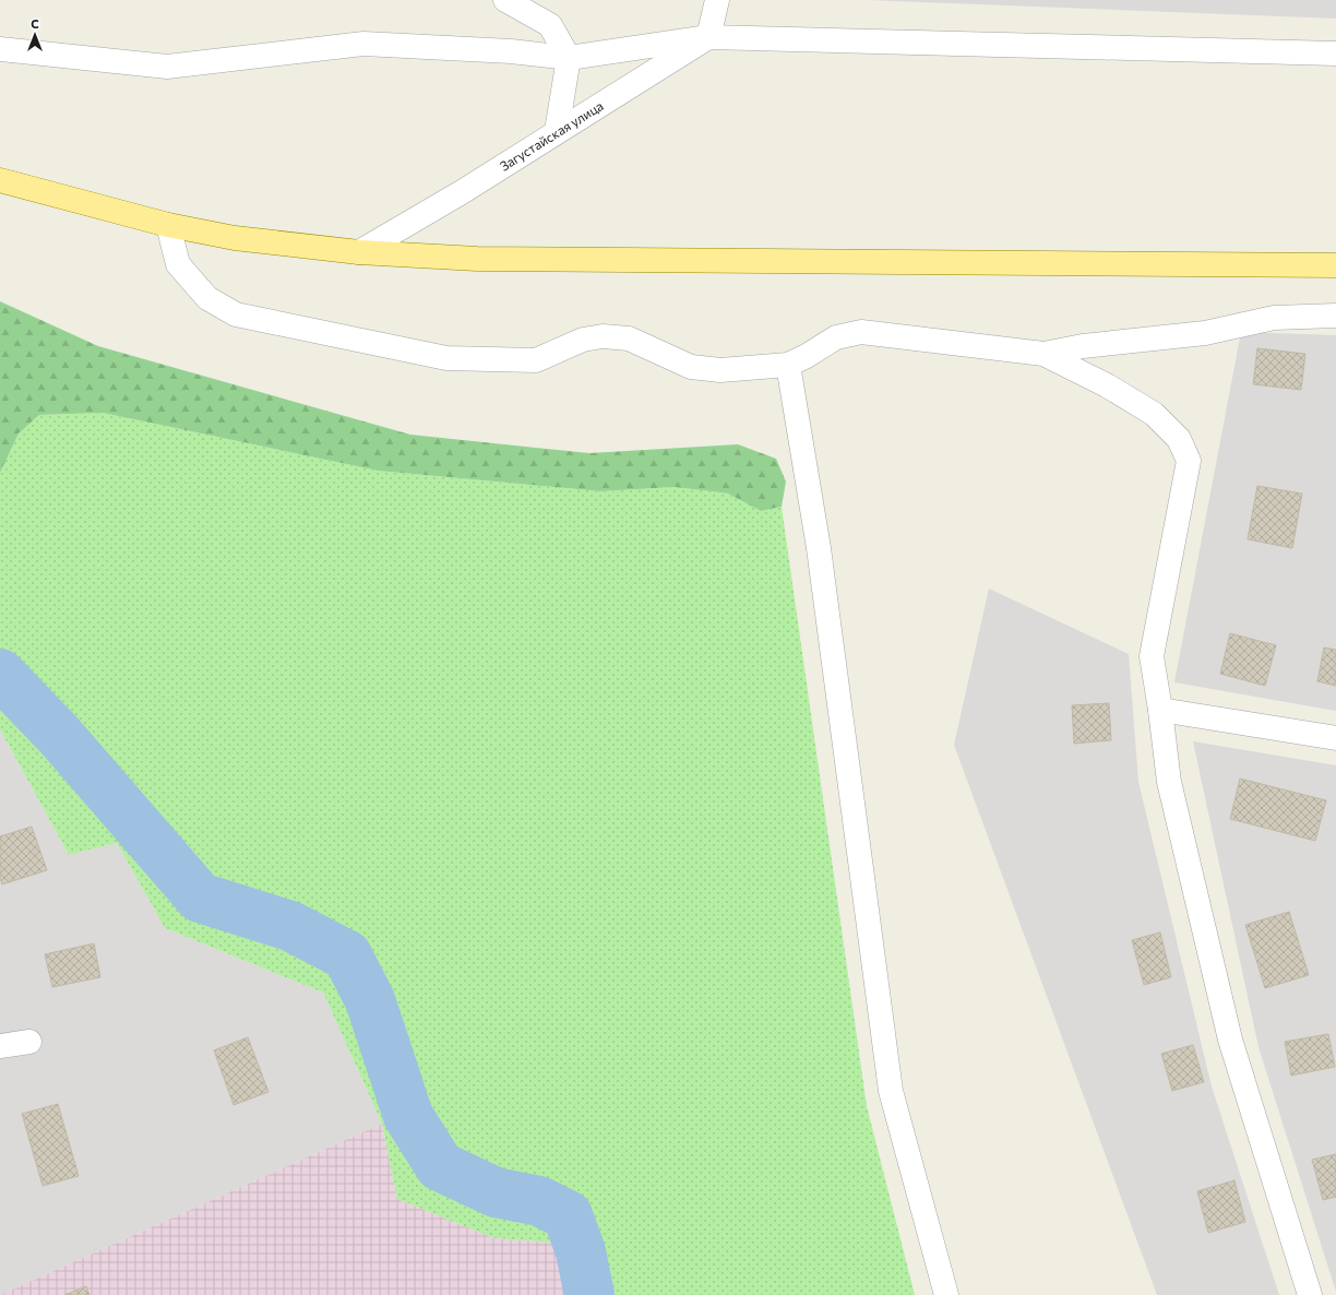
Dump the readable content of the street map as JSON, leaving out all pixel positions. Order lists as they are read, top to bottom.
{
  "streets": {
    "street": ["Загустайская улица"]
  },
  "north": "top"
}
